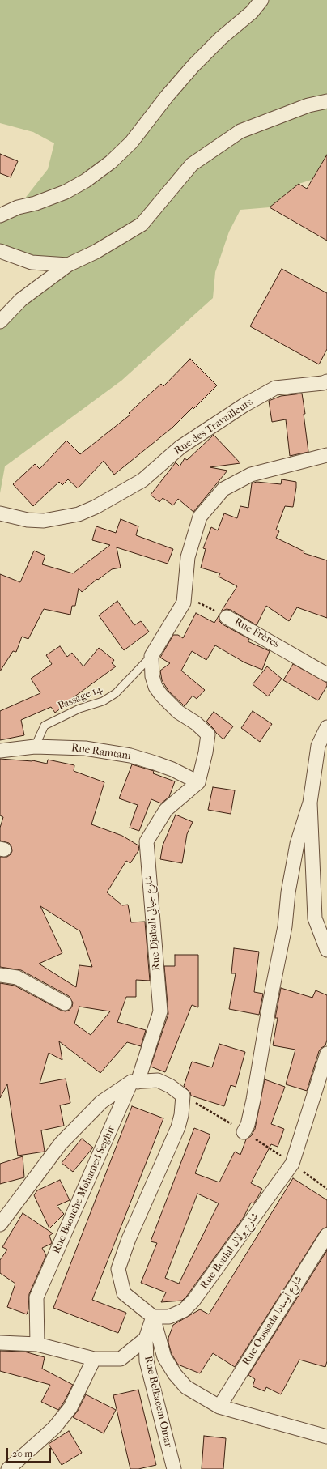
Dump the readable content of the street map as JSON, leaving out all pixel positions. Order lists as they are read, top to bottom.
{
  "streets": {
    "street": [
      "Rue des Travailleurs",
      "Rue Frères",
      "Rue Ramtani",
      "Rue Djabali شارع جبالي",
      "Rue Baouche Mohamed Seghir",
      "Rue Boulal شارع بولال",
      "Rue Oussada شارع أوسادا",
      "Rue Belkacem Omar"
    ],
    "lane": ["Passage 14"]
  },
  "crossings": [
    ["Passage 14", "Rue Ramtani"],
    ["Rue Ramtani", "Rue Djabali شارع جبالي"],
    ["Rue Djabali شارع جبالي", "Rue Baouche Mohamed Seghir"],
    ["Rue Boulal شارع بولال", "Rue Belkacem Omar"]
  ],
  "scale_bar": "20 m"
}
